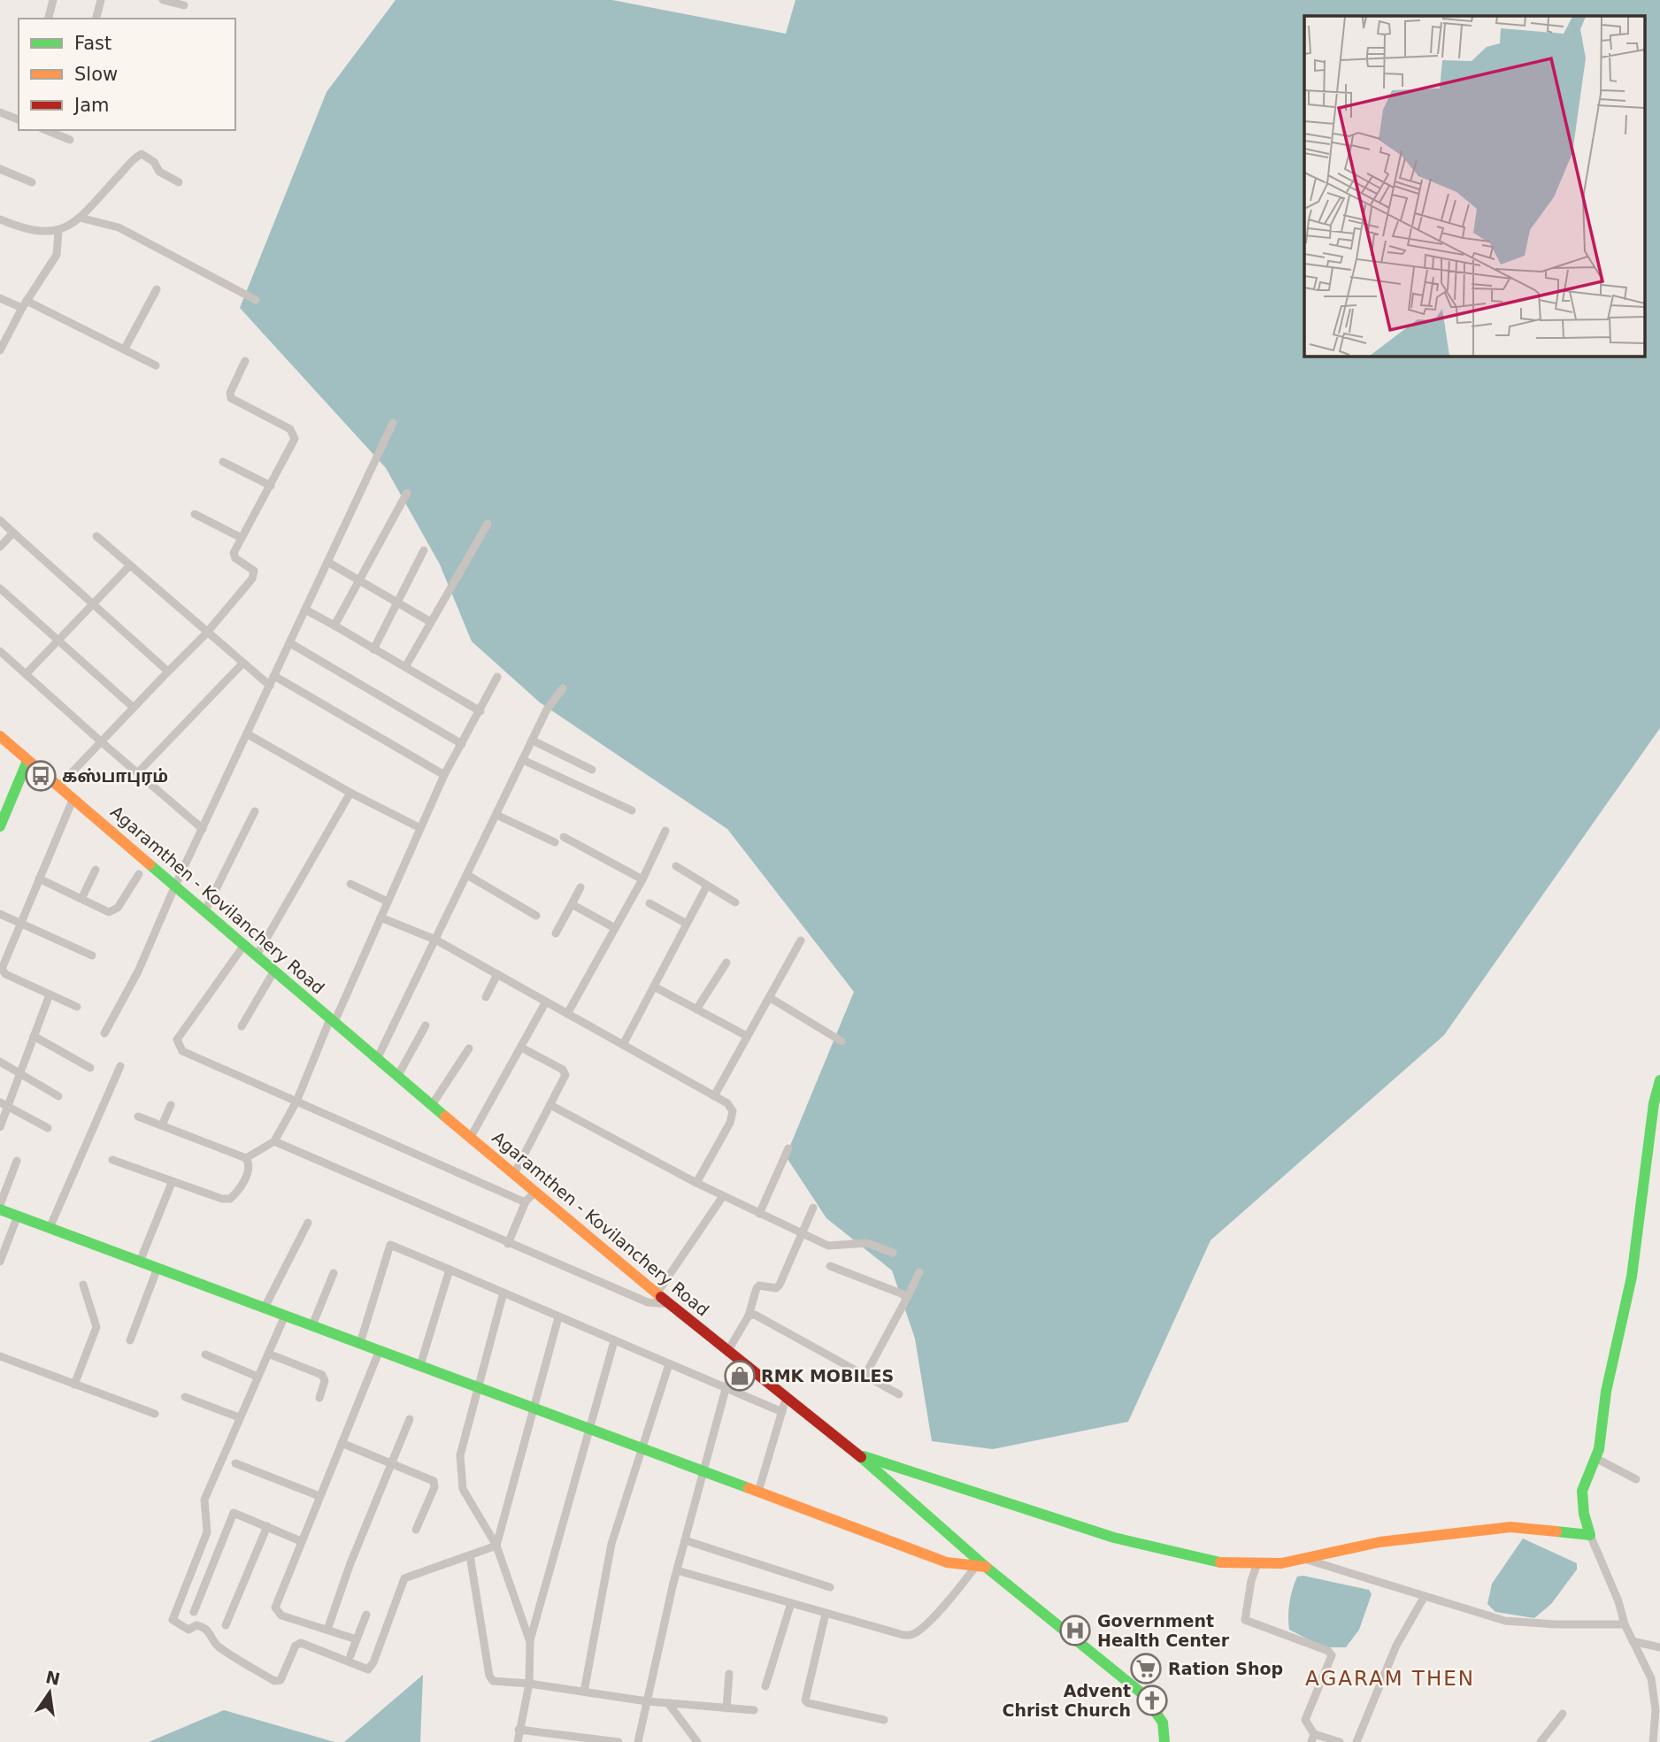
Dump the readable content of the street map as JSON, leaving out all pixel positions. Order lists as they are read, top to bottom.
{
  "streets": {
    "street": ["Agaramthen - Kovilanchery Road"]
  },
  "districts": ["AGARAM THEN"],
  "places": {
    "bus stop": ["கஸ்பாபுரம்"],
    "shop": ["RMK MOBILES"],
    "hospital": ["Government Health Center"],
    "supermarket": ["Ration Shop"],
    "church": ["Advent Christ Church"]
  },
  "legend": ["Fast", "Slow", "Jam"],
  "north": "top"
}
